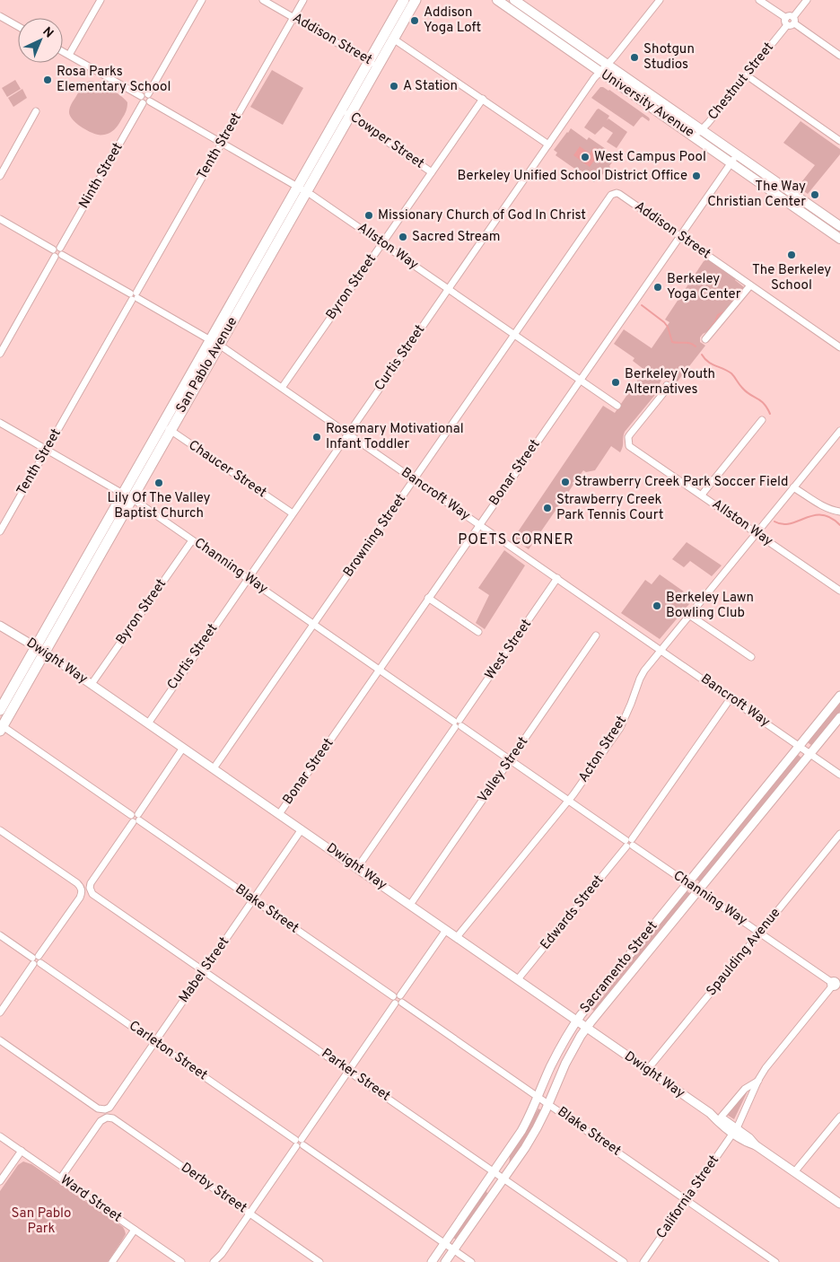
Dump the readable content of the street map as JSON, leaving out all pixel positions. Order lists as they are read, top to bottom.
{
  "streets": {
    "main road": ["University Avenue", "San Pablo Avenue"],
    "street": [
      "Addison Street",
      "Chestnut Street",
      "Cowper Street",
      "Tenth Street",
      "Ninth Street",
      "Allston Way",
      "Byron Street",
      "Curtis Street",
      "Chaucer Street",
      "Bonar Street",
      "Bancroft Way",
      "Browning Street",
      "Channing Way",
      "West Street",
      "Dwight Way",
      "Acton Street",
      "Valley Street",
      "Blake Street",
      "Edwards Street",
      "Spaulding Avenue",
      "Sacramento Street",
      "Mabel Street",
      "Carleton Street",
      "Parker Street",
      "Derby Street",
      "California Street",
      "Ward Street"
    ]
  },
  "crossings": [
    ["Addison Street", "Tenth Street"],
    ["Addison Street", "San Pablo Avenue"],
    ["Addison Street", "Bonar Street"],
    ["Addison Street", "Browning Street"],
    ["Chestnut Street", "University Avenue"],
    ["University Avenue", "Curtis Street"],
    ["University Avenue", "Bonar Street"],
    ["Cowper Street", "Byron Street"],
    ["Cowper Street", "San Pablo Avenue"],
    ["Tenth Street", "Allston Way"],
    ["Tenth Street", "Bancroft Way"],
    ["Tenth Street", "Channing Way"],
    ["Ninth Street", "Allston Way"],
    ["Ninth Street", "Bancroft Way"],
    ["Allston Way", "Byron Street"],
    ["Allston Way", "Curtis Street"],
    ["Allston Way", "San Pablo Avenue"],
    ["Allston Way", "Bonar Street"],
    ["Allston Way", "Browning Street"],
    ["Allston Way", "Acton Street"],
    ["Byron Street", "Bancroft Way"],
    ["Byron Street", "Channing Way"],
    ["Byron Street", "Dwight Way"],
    ["Curtis Street", "Chaucer Street"],
    ["Curtis Street", "Bancroft Way"],
    ["Curtis Street", "Channing Way"],
    ["Curtis Street", "Dwight Way"],
    ["San Pablo Avenue", "Chaucer Street"],
    ["San Pablo Avenue", "Bancroft Way"],
    ["San Pablo Avenue", "Channing Way"],
    ["San Pablo Avenue", "Dwight Way"],
    ["San Pablo Avenue", "Blake Street"],
    ["Bonar Street", "Bancroft Way"],
    ["Bonar Street", "Channing Way"],
    ["Bonar Street", "Dwight Way"],
    ["Bancroft Way", "Browning Street"],
    ["Bancroft Way", "West Street"],
    ["Bancroft Way", "Acton Street"],
    ["Bancroft Way", "Edwards Street"],
    ["Bancroft Way", "Sacramento Street"],
    ["Browning Street", "Channing Way"],
    ["Browning Street", "Dwight Way"],
    ["Channing Way", "West Street"],
    ["Channing Way", "Acton Street"],
    ["Channing Way", "Valley Street"],
    ["Channing Way", "Edwards Street"],
    ["Channing Way", "Spaulding Avenue"],
    ["Channing Way", "Sacramento Street"],
    ["Channing Way", "California Street"],
    ["West Street", "Dwight Way"],
    ["Dwight Way", "Acton Street"],
    ["Dwight Way", "Valley Street"],
    ["Dwight Way", "Edwards Street"],
    ["Dwight Way", "Spaulding Avenue"],
    ["Dwight Way", "Sacramento Street"],
    ["Dwight Way", "Mabel Street"],
    ["Dwight Way", "California Street"],
    ["Blake Street", "Sacramento Street"],
    ["Blake Street", "Mabel Street"],
    ["Blake Street", "Parker Street"],
    ["Blake Street", "California Street"],
    ["Sacramento Street", "Carleton Street"],
    ["Sacramento Street", "Parker Street"],
    ["Mabel Street", "Carleton Street"],
    ["Mabel Street", "Parker Street"],
    ["Derby Street", "Ward Street"]
  ],
  "districts": ["POETS CORNER"],
  "parks": ["San Pablo Park"],
  "places": [
    "Addison Yoga Loft",
    "Shotgun Studios",
    "Rosa Parks Elementary School",
    "A Station",
    "West Campus Pool",
    "Berkeley Unified School District Office",
    "The Way Christian Center",
    "Missionary Church of God In Christ",
    "Sacred Stream",
    "The Berkeley School",
    "Berkeley Yoga Center",
    "Berkeley Youth Alternatives",
    "Rosemary Motivational Infant Toddler",
    "Strawberry Creek Park Soccer Field",
    "Lily Of The Valley Baptist Church",
    "Strawberry Creek Park Tennis Court",
    "Berkeley Lawn Bowling Club"
  ],
  "north": "top right"
}
